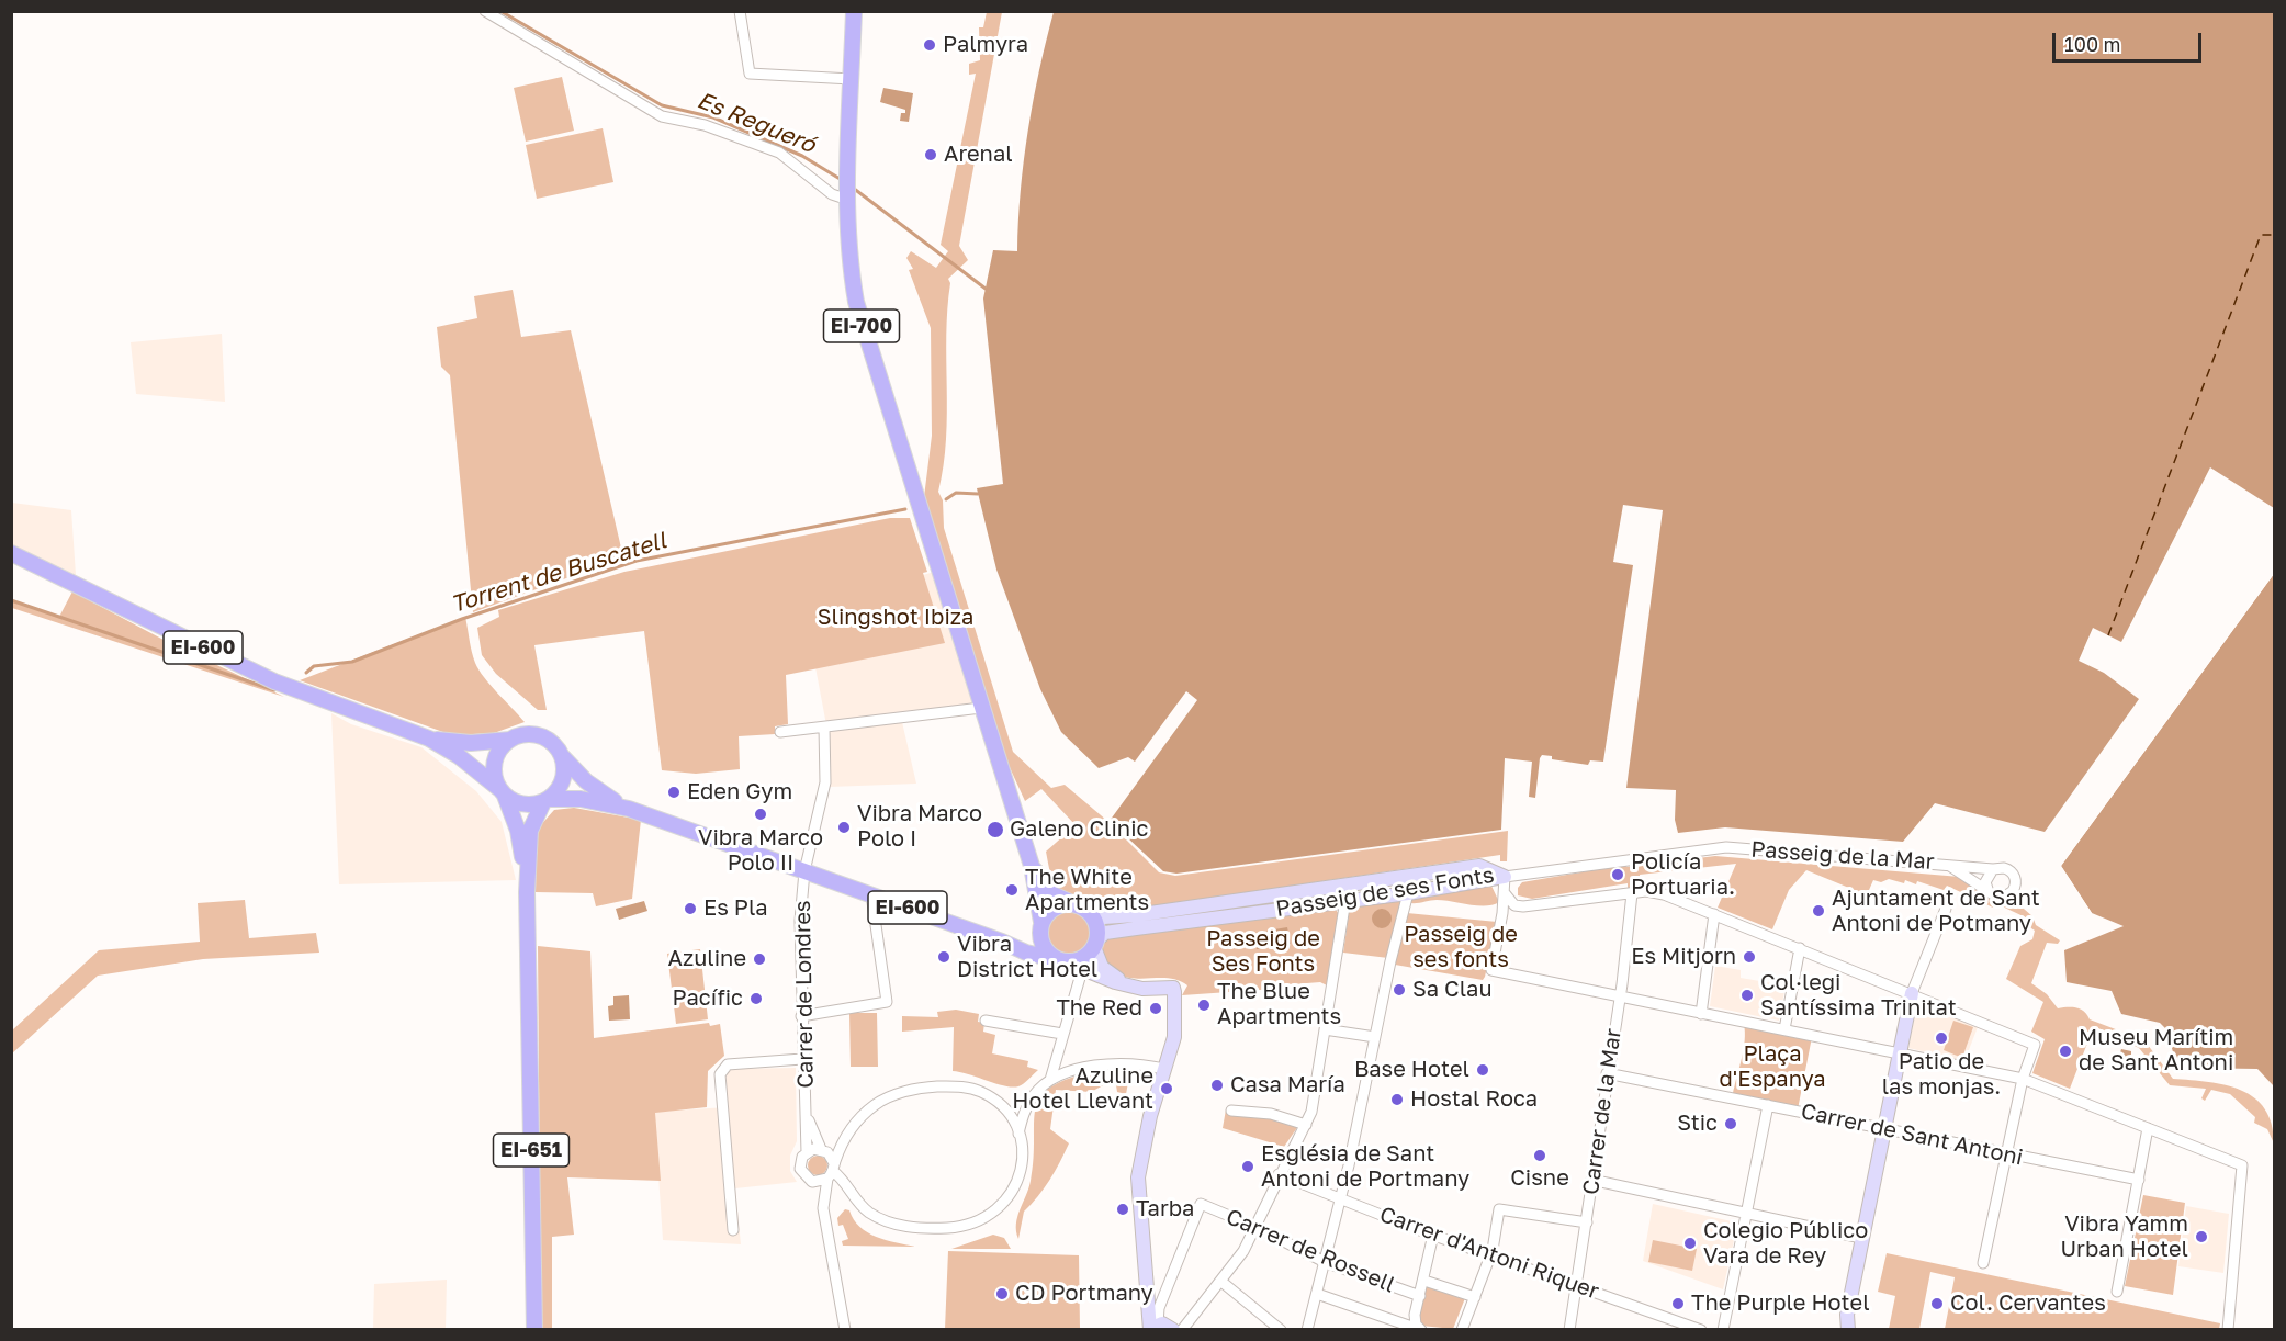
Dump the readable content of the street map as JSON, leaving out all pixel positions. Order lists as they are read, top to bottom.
{
  "streets": {
    "main road": ["EI-700", "EI-600", "EI-651"],
    "street": [
      "Passeig de la Mar",
      "Passeig de ses Fonts",
      "Carrer de Londres",
      "Carrer de la Mar",
      "Carrer de Sant Antoni",
      "Carrer de Rossell",
      "Carrer d'Antoni Riquer"
    ]
  },
  "crossings": [
    ["EI-700", "EI-600"],
    ["EI-700", "Passeig de ses Fonts"],
    ["EI-600", "Passeig de ses Fonts"],
    ["EI-600", "Carrer de Londres"],
    ["EI-600", "EI-651"],
    ["Passeig de la Mar", "Passeig de ses Fonts"],
    ["Carrer de la Mar", "Carrer de Sant Antoni"],
    ["Carrer de la Mar", "Carrer d'Antoni Riquer"]
  ],
  "water": ["Es Regueró", "Torrent de Buscatell"],
  "parks": [
    "Slingshot Ibiza",
    "Passeig de ses fonts",
    "Passeig de Ses Fonts",
    "Plaça d'Espanya"
  ],
  "places": [
    "Palmyra",
    "Arenal",
    "Eden Gym",
    "Vibra Marco Polo II",
    "Vibra Marco Polo I",
    "Galeno Clinic",
    "Policía Portuaria.",
    "The White Apartments",
    "Es Pla",
    "Ajuntament de Sant Antoni de Potmany",
    "Vibra District Hotel",
    "Es Mitjorn",
    "Azuline",
    "Sa Clau",
    "Col·legi Santíssima Trinitat",
    "Pacífic",
    "The Blue Apartments",
    "The Red",
    "Patio de las monjas.",
    "Museu Marítim de Sant Antoni",
    "Base Hotel",
    "Casa María",
    "Azuline Hotel Llevant",
    "Hostal Roca",
    "Stic",
    "Cisne",
    "Església de Sant Antoni de Portmany",
    "Tarba",
    "Vibra Yamm Urban Hotel",
    "Colegio Público Vara de Rey",
    "CD Portmany",
    "The Purple Hotel",
    "Col. Cervantes"
  ],
  "scale_bar": "100 m"
}
